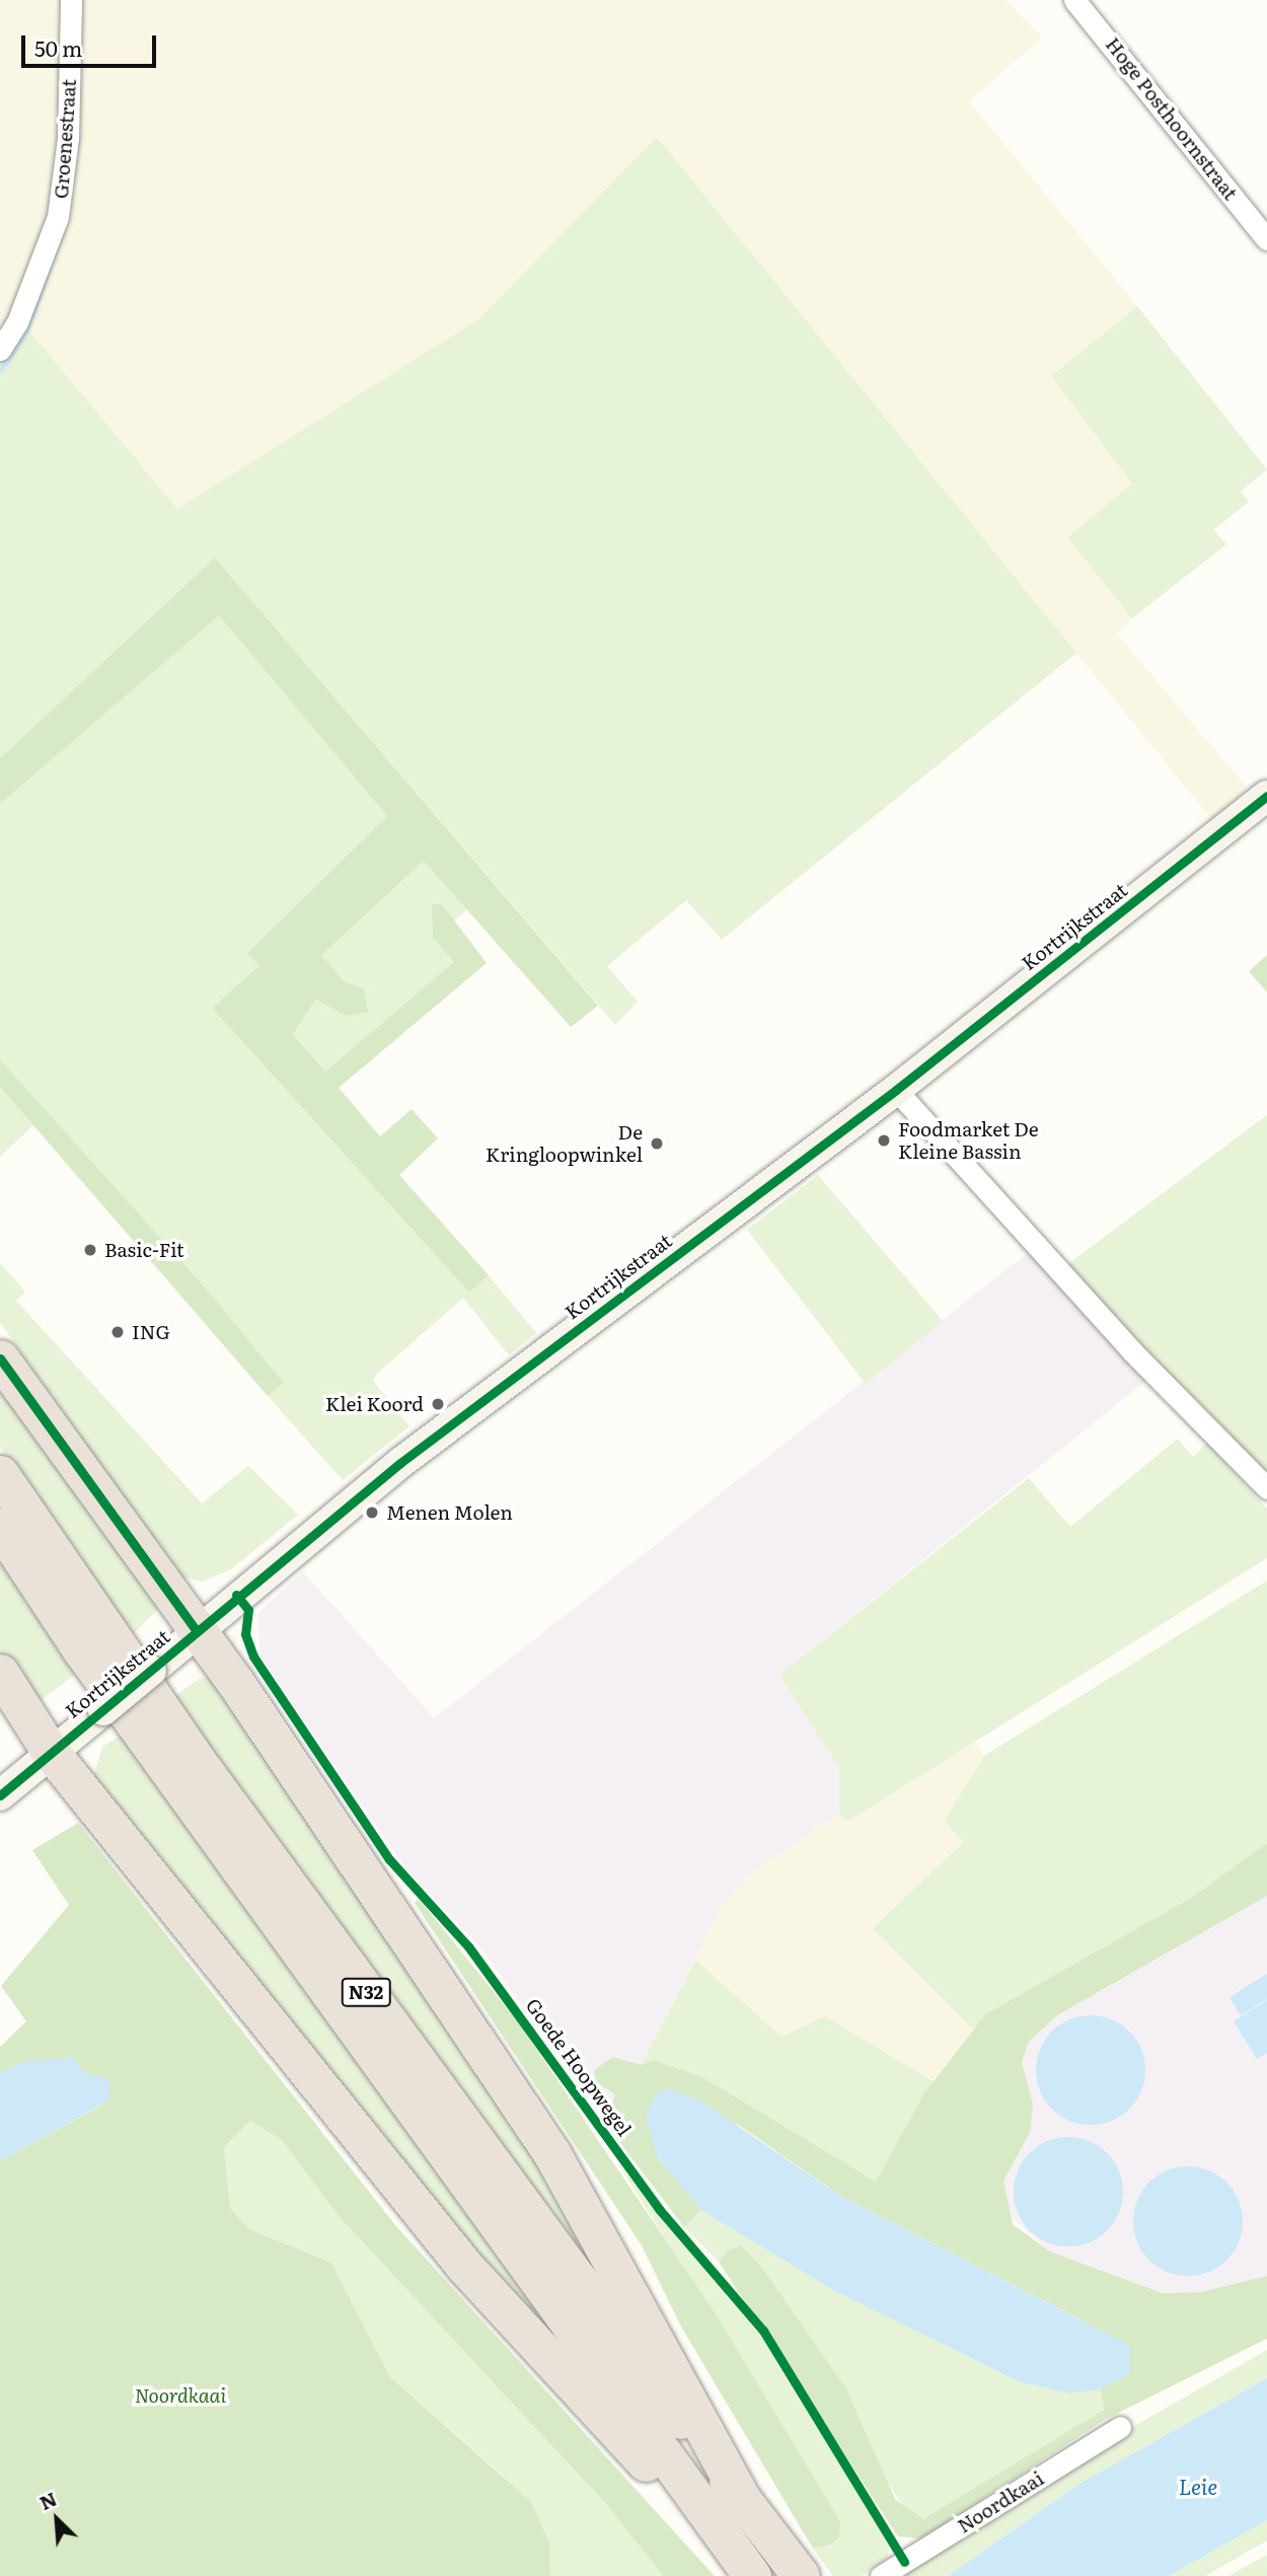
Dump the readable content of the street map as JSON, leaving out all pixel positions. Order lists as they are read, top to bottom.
{
  "streets": {
    "highway": ["N32"],
    "main road": ["Kortrijkstraat"],
    "street": ["Hoge Posthoornstraat", "Groenestraat", "Noordkaai"],
    "cycle path": ["Goede Hoopwegel"]
  },
  "water": ["Leie"],
  "parks": ["Noordkaai"],
  "places": [
    "Foodmarket De Kleine Bassin",
    "De Kringloopwinkel",
    "Basic-Fit",
    "ING",
    "Klei Koord",
    "Menen Molen"
  ],
  "scale_bar": "50 m",
  "north": "top left"
}
